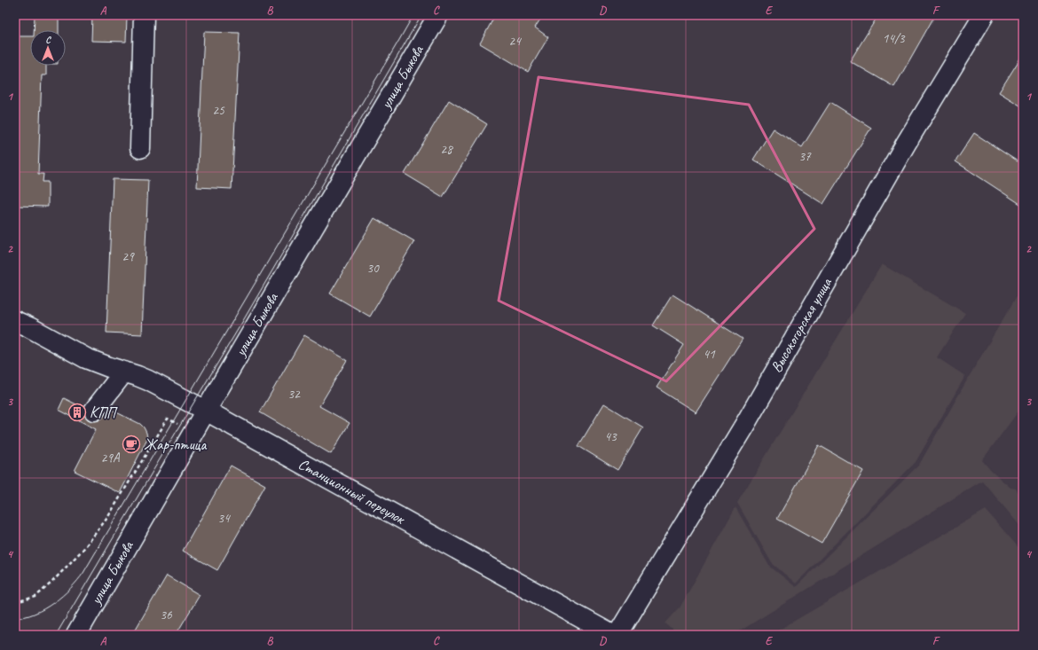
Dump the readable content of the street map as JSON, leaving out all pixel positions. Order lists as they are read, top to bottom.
{
  "streets": {
    "street": ["улица Быкова", "Высокогорская улица", "Станционный переулок"]
  },
  "crossings": [
    ["улица Быкова", "Станционный переулок"]
  ],
  "places": {
    "building": ["КПП"],
    "cafe": ["Жар-птица"]
  },
  "house_numbers": [
    "14/3",
    "24",
    "25",
    "28",
    "37",
    "29",
    "30",
    "41",
    "32",
    "43",
    "29А",
    "34",
    "36"
  ],
  "north": "top",
  "grid": {
    "columns": [
      "A",
      "B",
      "C",
      "D",
      "E",
      "F"
    ],
    "rows": [
      "1",
      "2",
      "3",
      "4"
    ]
  }
}
